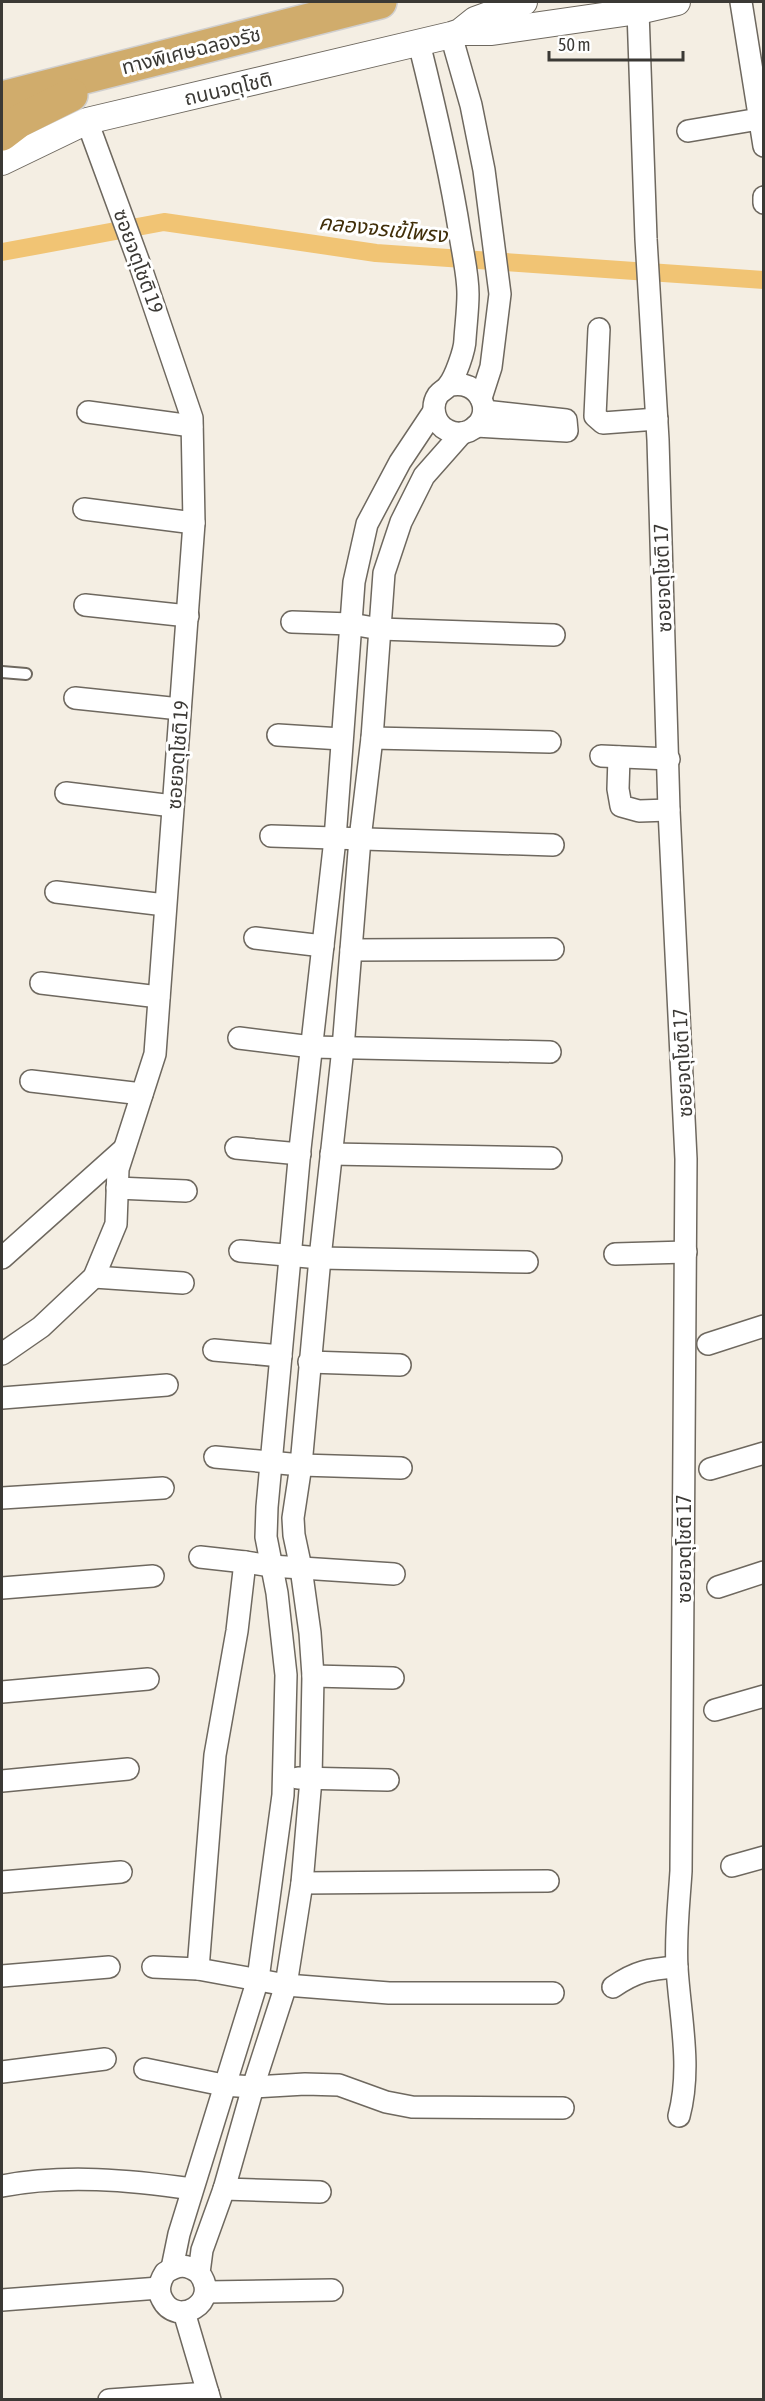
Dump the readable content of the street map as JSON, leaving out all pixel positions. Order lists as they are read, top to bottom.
{
  "streets": {
    "highway": ["ทางพิเศษฉลองรัช"],
    "street": ["ถนนจตุโชติ", "ซอยจตุโชติ 19", "ซอยจตุโชติ 17"]
  },
  "crossings": [
    ["ถนนจตุโชติ", "ซอยจตุโชติ 19"],
    ["ถนนจตุโชติ", "ซอยจตุโชติ 17"]
  ],
  "water": ["คลองจรเข้โพรง"],
  "scale_bar": "50 m"
}
